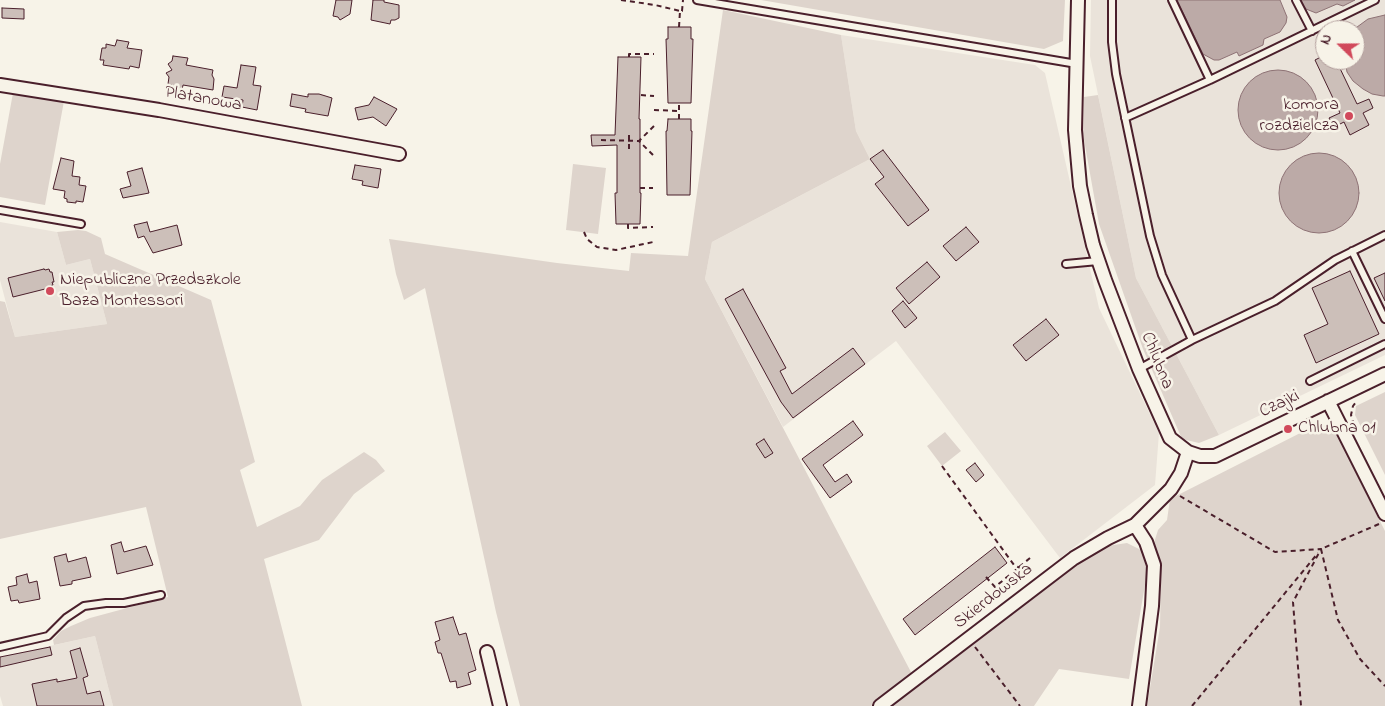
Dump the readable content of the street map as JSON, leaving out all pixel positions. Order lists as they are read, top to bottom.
{
  "streets": {
    "street": [
      "Platanowa",
      "Chlubna",
      "Czajki",
      "Skierdowska"
    ]
  },
  "crossings": [
    ["Chlubna", "Czajki"]
  ],
  "places": ["komora rozdzielcza", "Niepubliczne Przedszkole Baza Montessori", "Chlubna 01"],
  "north": "left"
}
